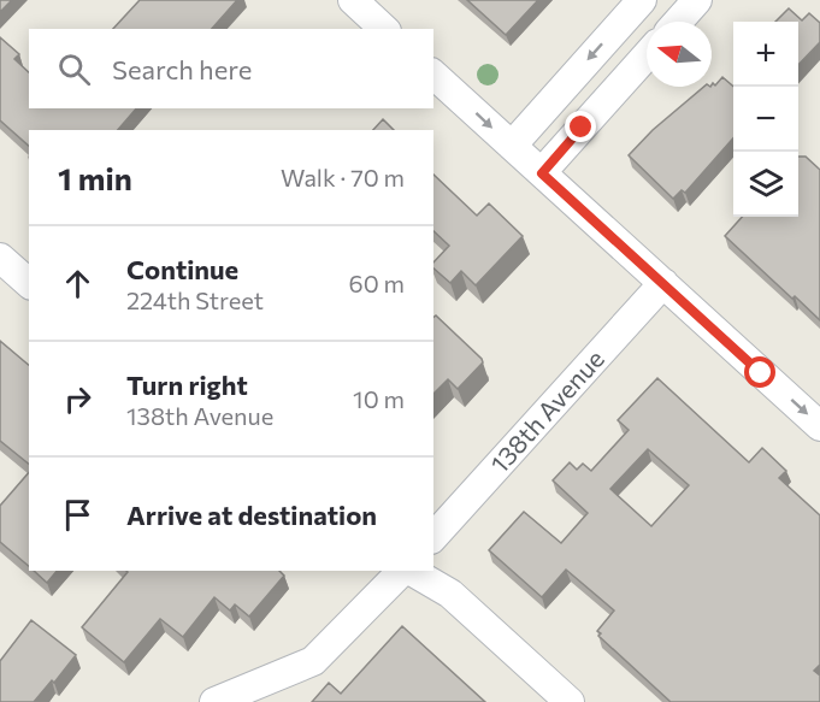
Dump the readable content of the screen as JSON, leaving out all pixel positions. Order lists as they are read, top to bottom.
{
  "streets": {
    "street": ["138th Avenue"]
  },
  "north": "left",
  "page": {
    "map_buttons": ["+", "−"],
    "search": "Search here",
    "heading": ["1 min", "Walk · 70 m"],
    "list": [
      ["Continue", "224th Street", "60 m"],
      ["Turn right", "138th Avenue", "10 m"],
      "Arrive at destination"
    ]
  }
}
